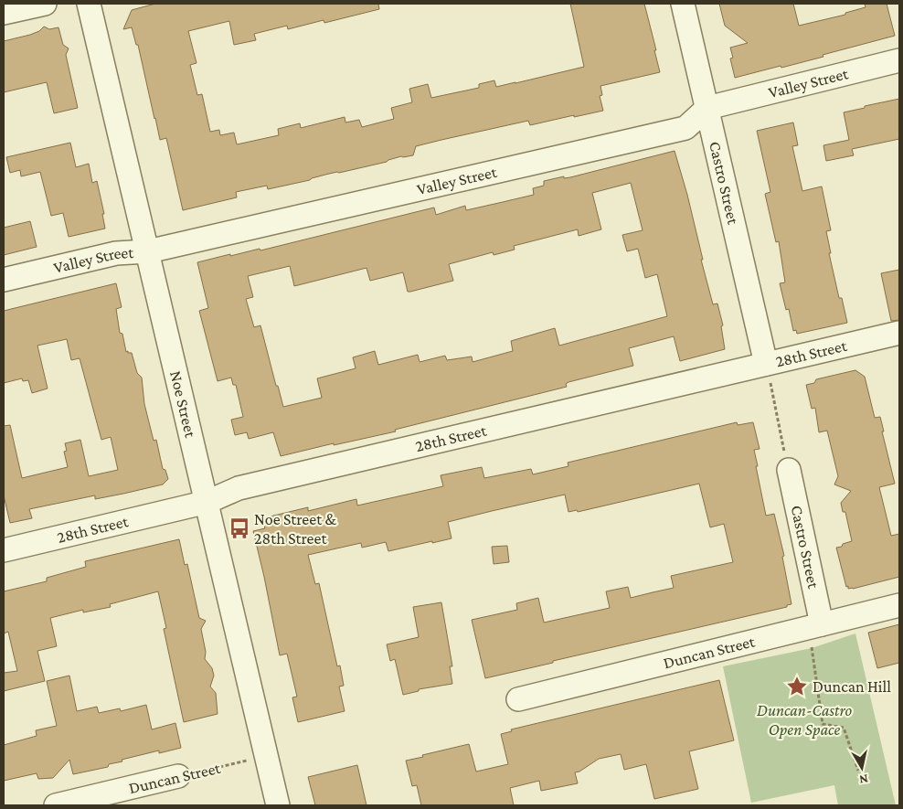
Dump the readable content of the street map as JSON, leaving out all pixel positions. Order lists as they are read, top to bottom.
{
  "streets": {
    "street": [
      "Valley Street",
      "Castro Street",
      "28th Street",
      "Noe Street",
      "Duncan Street"
    ]
  },
  "crossings": [
    ["Valley Street", "Castro Street"],
    ["Valley Street", "Noe Street"],
    ["Castro Street", "28th Street"],
    ["Castro Street", "Duncan Street"],
    ["28th Street", "Noe Street"],
    ["Noe Street", "Duncan Street"]
  ],
  "parks": ["Duncan-Castro Open Space"],
  "places": {
    "bus stop": ["Noe Street & 28th Street"],
    "place": ["Duncan Hill"]
  },
  "north": "bottom"
}
